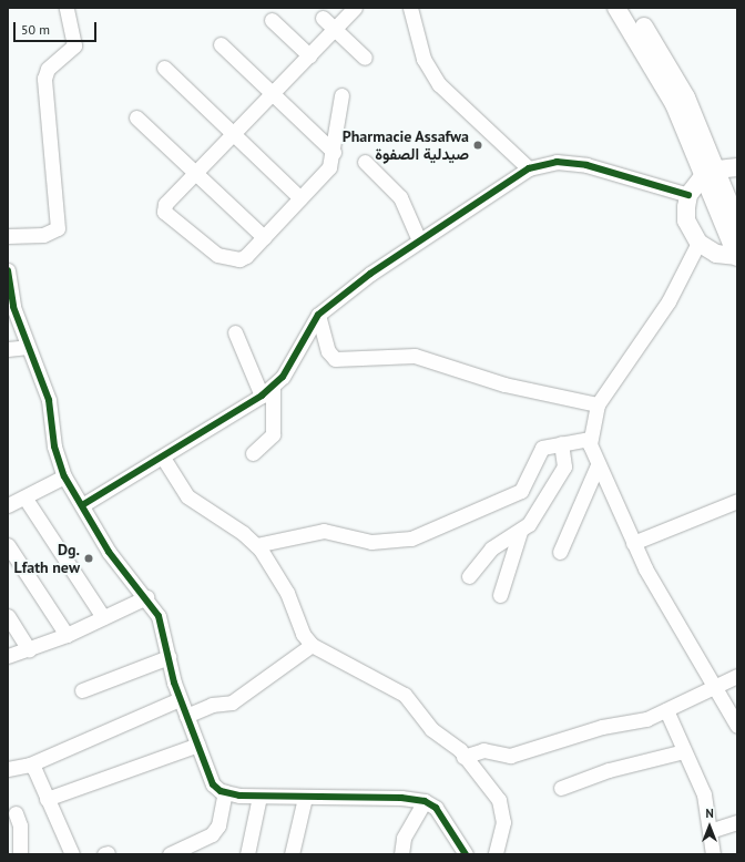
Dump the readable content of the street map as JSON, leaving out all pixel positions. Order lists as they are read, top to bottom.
{
  "places": ["Pharmacie Assafwa صيدلية الصفوة", "Dg. Lfath new"],
  "scale_bar": "50 m",
  "north": "top"
}
